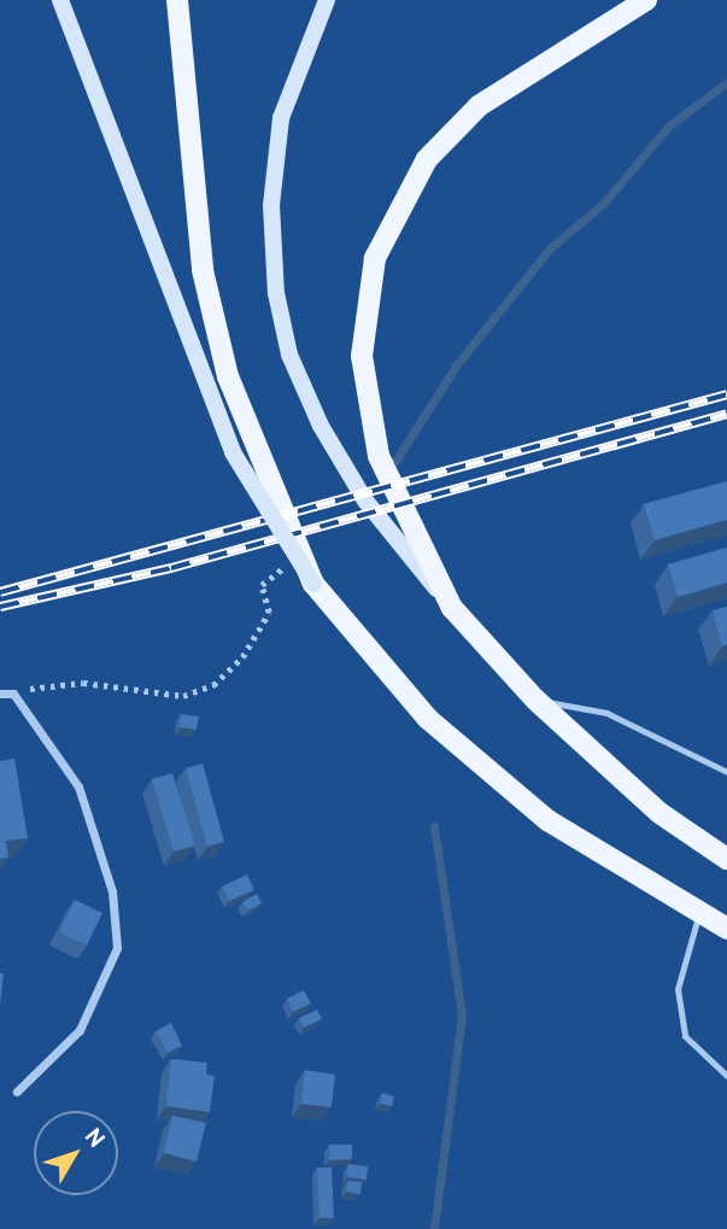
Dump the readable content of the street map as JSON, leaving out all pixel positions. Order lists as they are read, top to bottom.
{
  "north": "top right"
}
